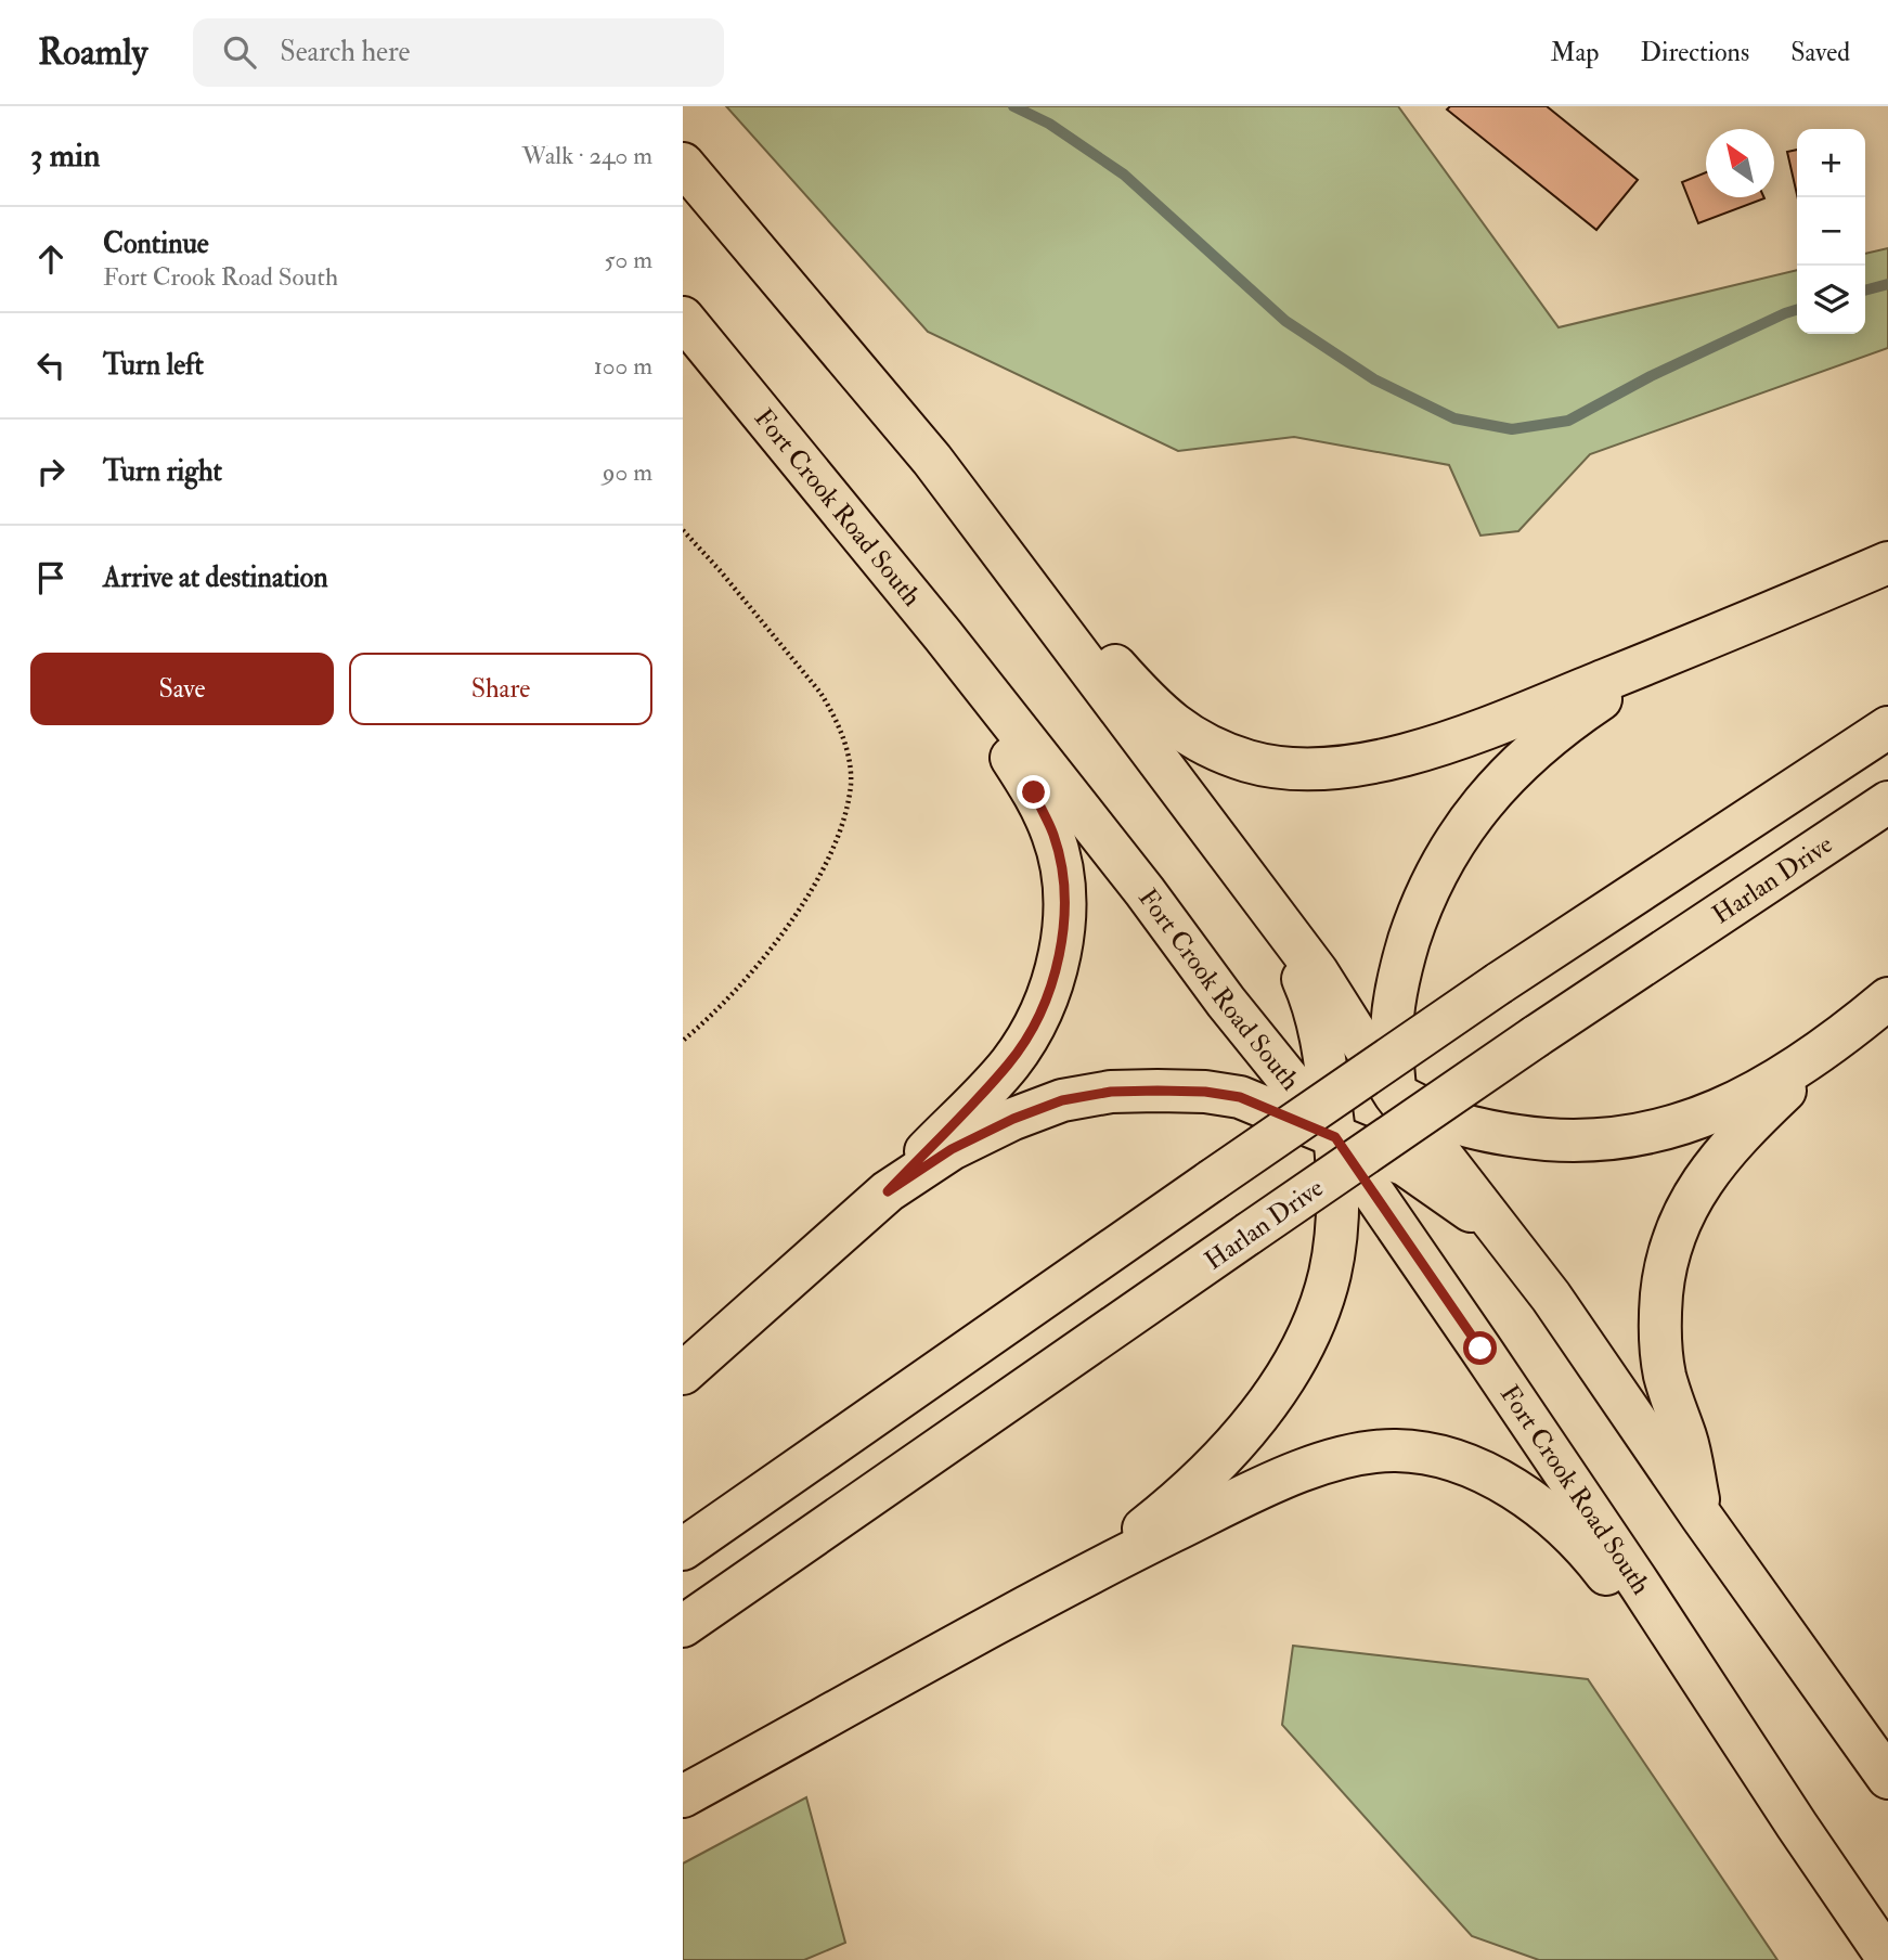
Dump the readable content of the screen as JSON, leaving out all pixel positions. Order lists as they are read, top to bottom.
{
  "streets": {
    "main road": ["Fort Crook Road South", "Harlan Drive"]
  },
  "north": "top left",
  "page": {
    "header": "Roamly",
    "search": "Search here",
    "nav": ["Map", "Directions", "Saved"],
    "heading": ["3 min", "Walk · 240 m"],
    "map_buttons": ["+", "−"],
    "list": [
      ["Continue", "Fort Crook Road South", "50 m"],
      ["Turn left", "100 m"],
      ["Turn right", "90 m"],
      "Arrive at destination"
    ],
    "buttons": ["Save", "Share"]
  }
}
